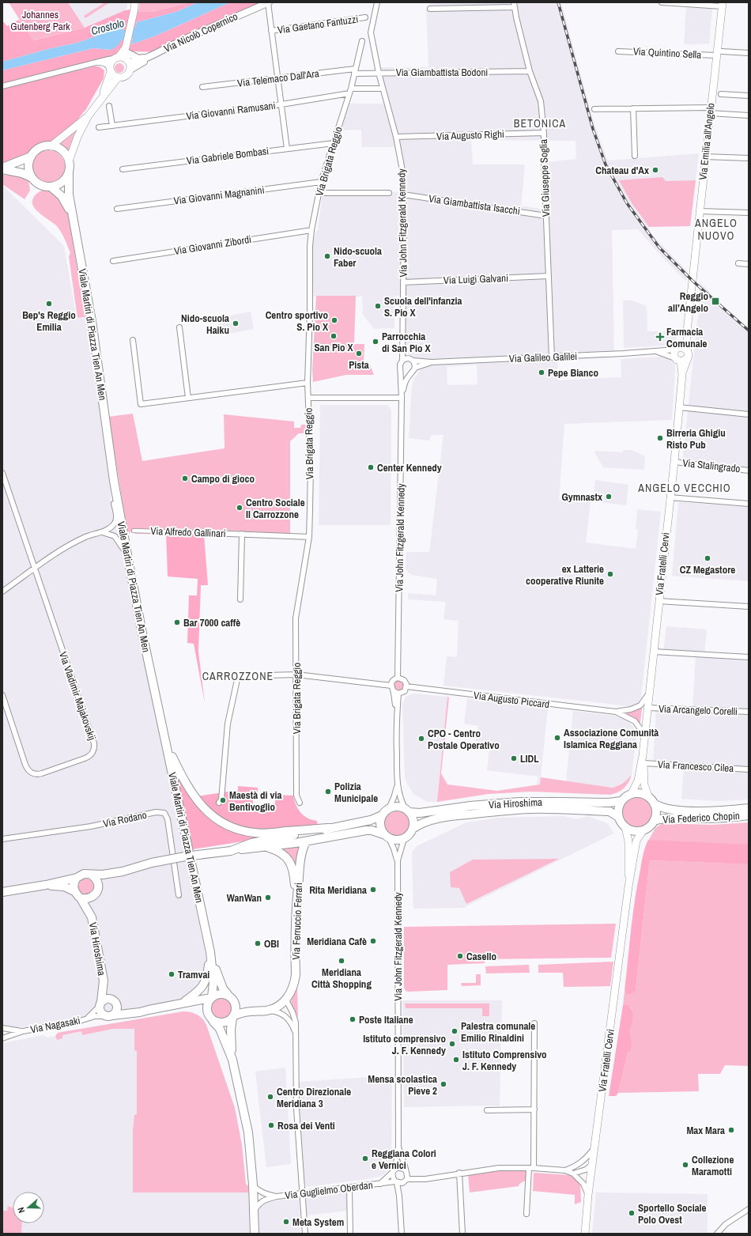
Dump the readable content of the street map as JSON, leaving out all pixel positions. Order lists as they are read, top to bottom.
{
  "streets": {
    "main road": [
      "Via Emilia all'Angelo",
      "Viale Martiri di Piazza Tien An Men",
      "Via Fratelli Cervi",
      "Via Hiroshima",
      "Via Federico Chopin",
      "Via Ferruccio Ferrari",
      "Via Nagasaki"
    ],
    "street": [
      "Via Gaetano Fantuzzi",
      "Via Nicolò Copernico",
      "Via Quintino Sella",
      "Via Giambattista Bodoni",
      "Via Telemaco Dall'Ara",
      "Via Giovanni Ramusani",
      "Via Augusto Righi",
      "Via Gabriele Bombasi",
      "Via Brigata Reggio",
      "Via Giuseppe Soglia",
      "Via Giovanni Magnanini",
      "Via Giambattista Isacchi",
      "Via John Fitzgerald Kennedy",
      "Via Giovanni Zibordi",
      "Via Luigi Galvani",
      "Via Galileo Galilei",
      "Via Stalingrado",
      "Via Alfredo Gallinari",
      "Via Vladimir Majakovskij",
      "Via Augusto Piccard",
      "Via Arcangelo Corelli",
      "Via Francesco Cilea",
      "Via Rodano",
      "Via Guglielmo Oberdan"
    ]
  },
  "crossings": [
    ["Via Quintino Sella", "Via Emilia all'Angelo"],
    ["Via Giambattista Bodoni", "Via Telemaco Dall'Ara"],
    ["Via Giambattista Bodoni", "Via Brigata Reggio"],
    ["Via Giambattista Bodoni", "Via Giuseppe Soglia"],
    ["Via Giambattista Bodoni", "Via John Fitzgerald Kennedy"],
    ["Via Telemaco Dall'Ara", "Via Brigata Reggio"],
    ["Via Giovanni Ramusani", "Via Brigata Reggio"],
    ["Via Augusto Righi", "Via Giuseppe Soglia"],
    ["Via Augusto Righi", "Via John Fitzgerald Kennedy"],
    ["Via Emilia all'Angelo", "Via Galileo Galilei"],
    ["Via Gabriele Bombasi", "Via Brigata Reggio"],
    ["Via Brigata Reggio", "Via Giovanni Magnanini"],
    ["Via Brigata Reggio", "Via Giovanni Zibordi"],
    ["Via Brigata Reggio", "Via Alfredo Gallinari"],
    ["Via Giuseppe Soglia", "Via Giambattista Isacchi"],
    ["Via Giuseppe Soglia", "Via Luigi Galvani"],
    ["Via Giuseppe Soglia", "Via Galileo Galilei"],
    ["Via Giambattista Isacchi", "Via John Fitzgerald Kennedy"],
    ["Via John Fitzgerald Kennedy", "Via Luigi Galvani"],
    ["Via John Fitzgerald Kennedy", "Via Galileo Galilei"],
    ["Via John Fitzgerald Kennedy", "Via Augusto Piccard"],
    ["Via John Fitzgerald Kennedy", "Via Hiroshima"],
    ["Via John Fitzgerald Kennedy", "Via Guglielmo Oberdan"],
    ["Viale Martiri di Piazza Tien An Men", "Via Nagasaki"],
    ["Via Galileo Galilei", "Via Fratelli Cervi"],
    ["Via Stalingrado", "Via Fratelli Cervi"],
    ["Via Fratelli Cervi", "Via Augusto Piccard"],
    ["Via Fratelli Cervi", "Via Arcangelo Corelli"],
    ["Via Fratelli Cervi", "Via Francesco Cilea"],
    ["Via Fratelli Cervi", "Via Hiroshima"],
    ["Via Fratelli Cervi", "Via Federico Chopin"],
    ["Via Hiroshima", "Via Federico Chopin"],
    ["Via Hiroshima", "Via Ferruccio Ferrari"],
    ["Via Hiroshima", "Via Nagasaki"]
  ],
  "districts": [
    "BETONICA",
    "ANGELO NUOVO",
    "ANGELO VECCHIO",
    "CARROZZONE"
  ],
  "water": ["Crostolo"],
  "parks": ["Johannes Gutenberg Park"],
  "places": {
    "other": [
      "Chateau d'Ax",
      "Nido-scuola Faber",
      "Bep's Reggio Emilia",
      "Scuola dell'infanzia S. Pio X",
      "Centro sportivo S. Pio X",
      "Nido-scuola Haiku",
      "San Pio X",
      "Parrocchia di San Pio X",
      "Pista",
      "Pepe Bianco",
      "Birreria Ghigiu Risto Pub",
      "Center Kennedy",
      "Campo di gioco",
      "Gymnastx",
      "Centro Sociale Il Carrozzone",
      "CZ Megastore",
      "ex Latterie cooperative Riunite",
      "Bar 7000 caffè",
      "Associazione Comunità Islamica Reggiana",
      "CPO - Centro Postale Operativo",
      "LIDL",
      "Polizia Municipale",
      "Maestà di via Bentivoglio",
      "Rita Meridiana",
      "WanWan",
      "Meridiana Cafè",
      "OBI",
      "Casello",
      "Meridiana Città Shopping",
      "Tramvai",
      "Poste Italiane",
      "Palestra comunale Emilio Rinaldini",
      "Istituto comprensivo J. F. Kennedy",
      "Istituto Comprensivo J. F. Kennedy",
      "Mensa scolastica Pieve 2",
      "Centro Direzionale Meridiana 3",
      "Rosa dei Venti",
      "Max Mara",
      "Reggiana Colori e Vernici",
      "Collezione Maramotti",
      "Sportello Sociale Polo Ovest",
      "Meta System"
    ],
    "transit": ["Reggio all’Angelo"],
    "health": ["Farmacia Comunale"]
  },
  "north": "left"
}
